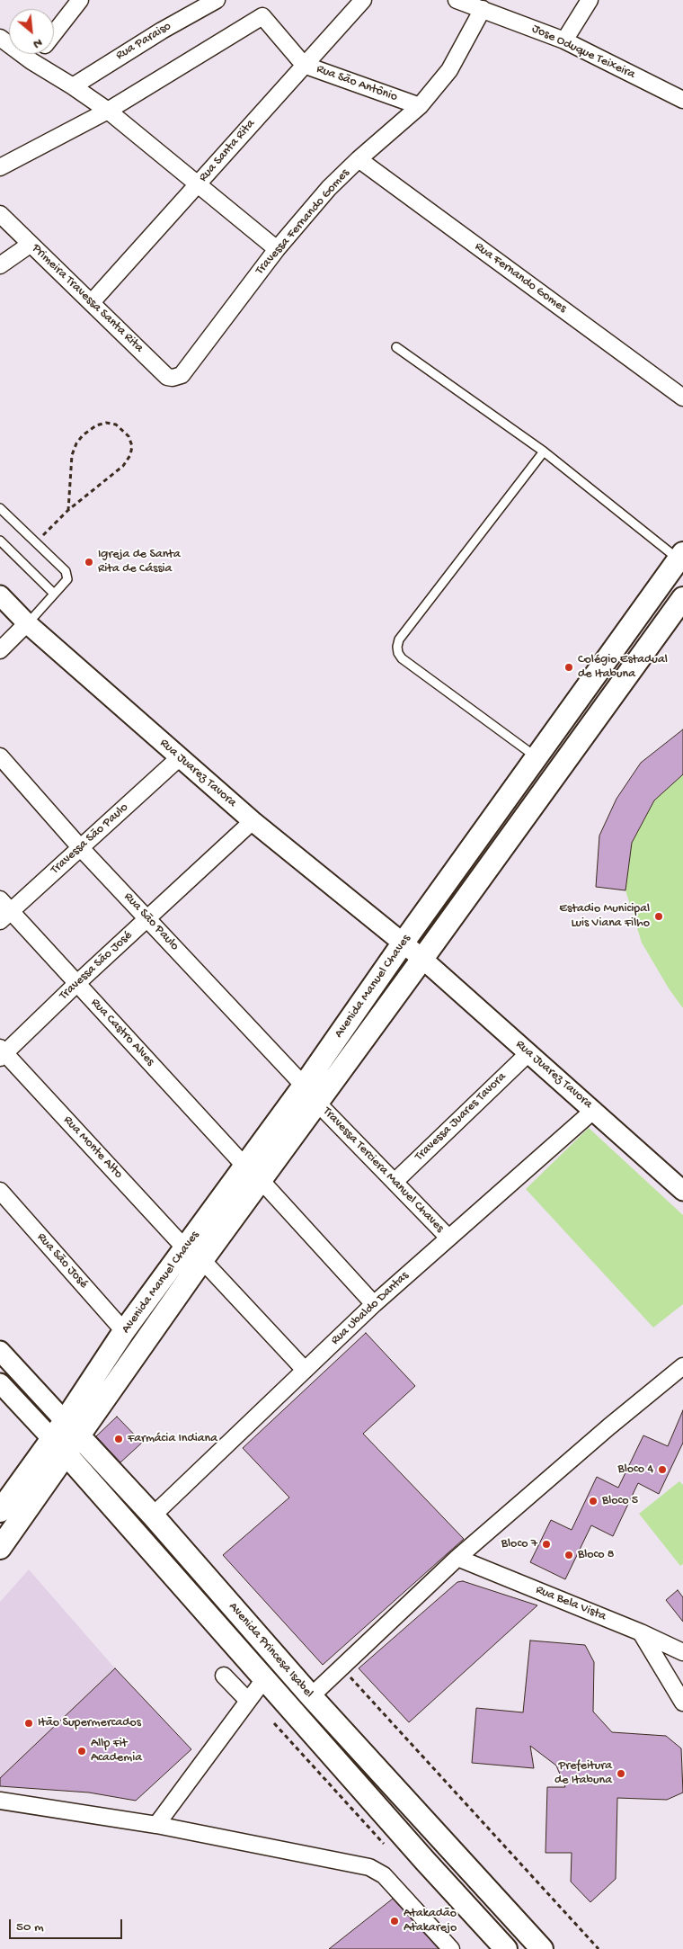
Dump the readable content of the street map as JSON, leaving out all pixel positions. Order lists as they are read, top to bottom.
{
  "streets": {
    "main road": ["Avenida Manuel Chaves", "Avenida Princesa Isabel"],
    "street": [
      "Rua Paraiso",
      "Jose Oduque Teixeira",
      "Rua São Antônio",
      "Rua Santa Rita",
      "Travessa Fernando Gomes",
      "Rua Fernando Gomes",
      "Primeira Travessa Santa Rita",
      "Rua Juarez Tavora",
      "Travessa São Paulo",
      "Rua São Paulo",
      "Travessa São José",
      "Rua Castro Alves",
      "Travessa Juares Tavora",
      "Rua Monte Alto",
      "Travessa Terciera Manuel Chaves",
      "Rua São José",
      "Rua Ubaldo Dantas",
      "Rua Bela Vista"
    ]
  },
  "crossings": [
    ["Jose Oduque Teixeira", "Travessa Fernando Gomes"],
    ["Rua São Antônio", "Rua Santa Rita"],
    ["Rua São Antônio", "Travessa Fernando Gomes"],
    ["Rua Santa Rita", "Primeira Travessa Santa Rita"],
    ["Travessa Fernando Gomes", "Rua Fernando Gomes"],
    ["Travessa Fernando Gomes", "Primeira Travessa Santa Rita"],
    ["Rua Juarez Tavora", "Travessa São Paulo"],
    ["Rua Juarez Tavora", "Travessa São José"],
    ["Rua Juarez Tavora", "Avenida Manuel Chaves"],
    ["Rua Juarez Tavora", "Travessa Juares Tavora"],
    ["Rua Juarez Tavora", "Rua Ubaldo Dantas"],
    ["Travessa São Paulo", "Rua São Paulo"],
    ["Travessa São Paulo", "Rua Castro Alves"],
    ["Rua São Paulo", "Travessa São José"],
    ["Rua São Paulo", "Avenida Manuel Chaves"],
    ["Travessa São José", "Rua Castro Alves"],
    ["Travessa São José", "Rua Monte Alto"],
    ["Avenida Manuel Chaves", "Rua Castro Alves"],
    ["Avenida Manuel Chaves", "Rua Monte Alto"],
    ["Avenida Manuel Chaves", "Travessa Terciera Manuel Chaves"],
    ["Avenida Manuel Chaves", "Rua São José"],
    ["Avenida Manuel Chaves", "Avenida Princesa Isabel"],
    ["Travessa Juares Tavora", "Travessa Terciera Manuel Chaves"],
    ["Rua Monte Alto", "Rua Ubaldo Dantas"],
    ["Travessa Terciera Manuel Chaves", "Rua Ubaldo Dantas"],
    ["Rua Ubaldo Dantas", "Avenida Princesa Isabel"]
  ],
  "places": [
    "Igreja de Santa Rita de Cássia",
    "Colégio Estadual de Itabuna",
    "Estadio Municipal Luis Viana Filho",
    "Farmácia Indiana",
    "Bloco 4",
    "Bloco 5",
    "Bloco 7",
    "Bloco 8",
    "Itão Supermercados",
    "Allp Fit Academia",
    "Prefeitura de Itabuna",
    "Atakadão Atakarejo"
  ],
  "scale_bar": "50 m",
  "north": "bottom right"
}
